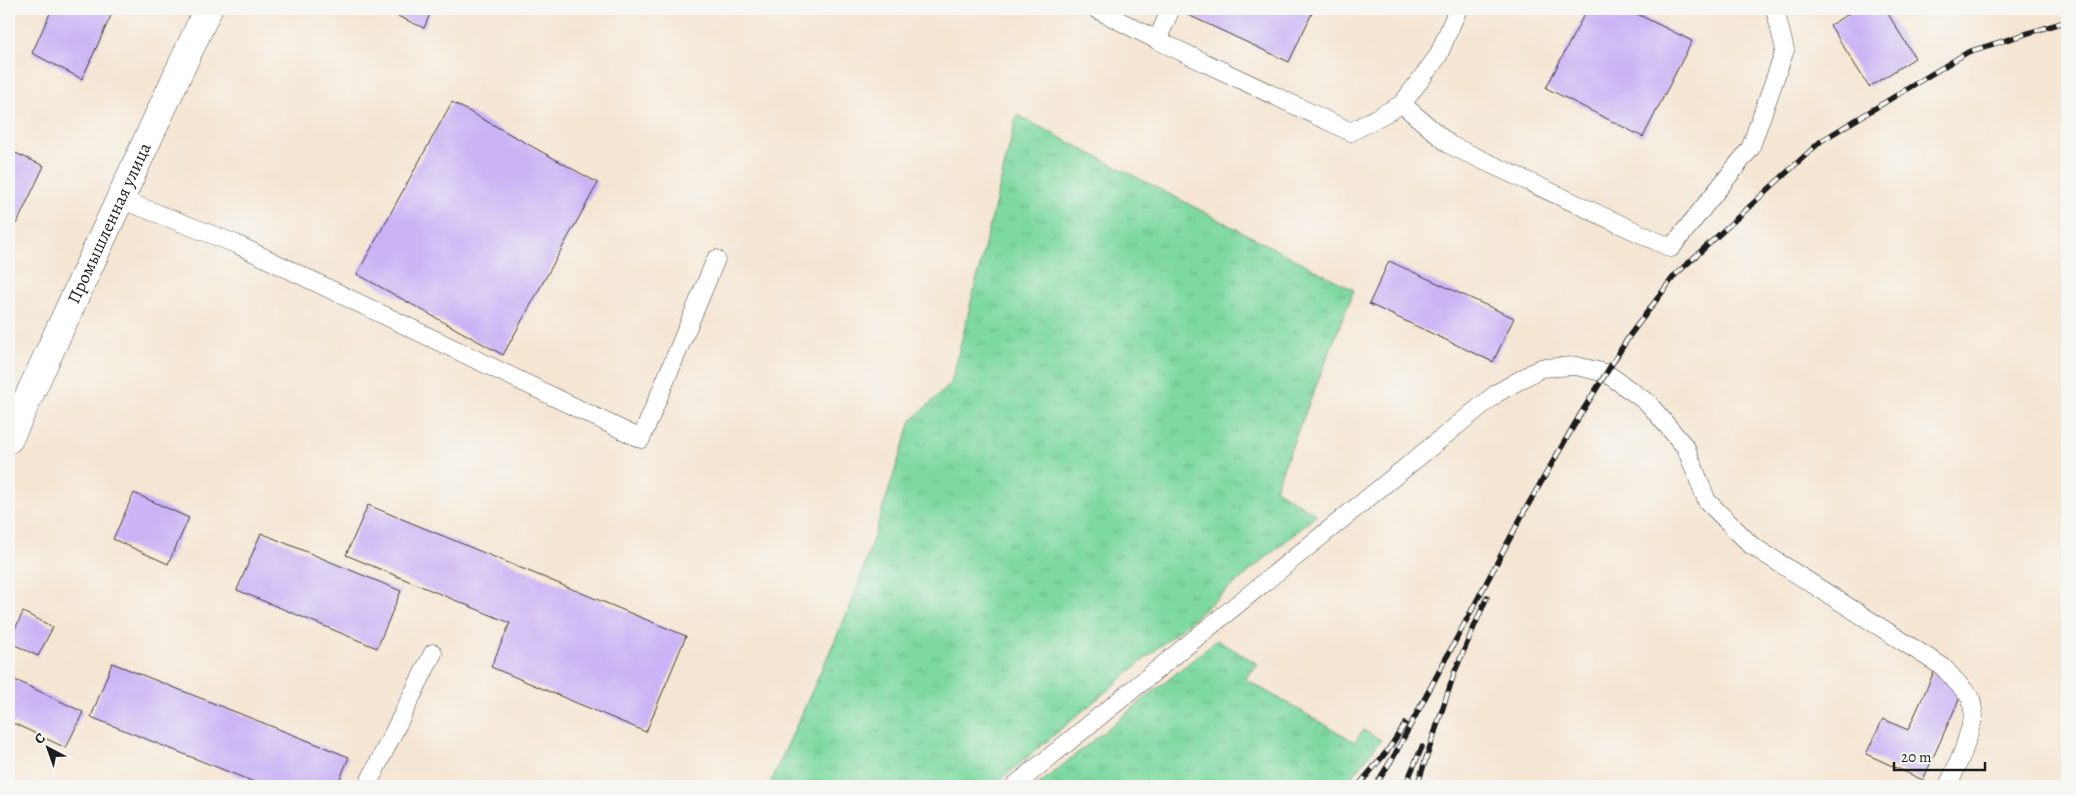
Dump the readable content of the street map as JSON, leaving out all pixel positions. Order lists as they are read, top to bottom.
{
  "streets": {
    "street": ["Промышленная улица"]
  },
  "scale_bar": "20 m",
  "north": "top left"
}
